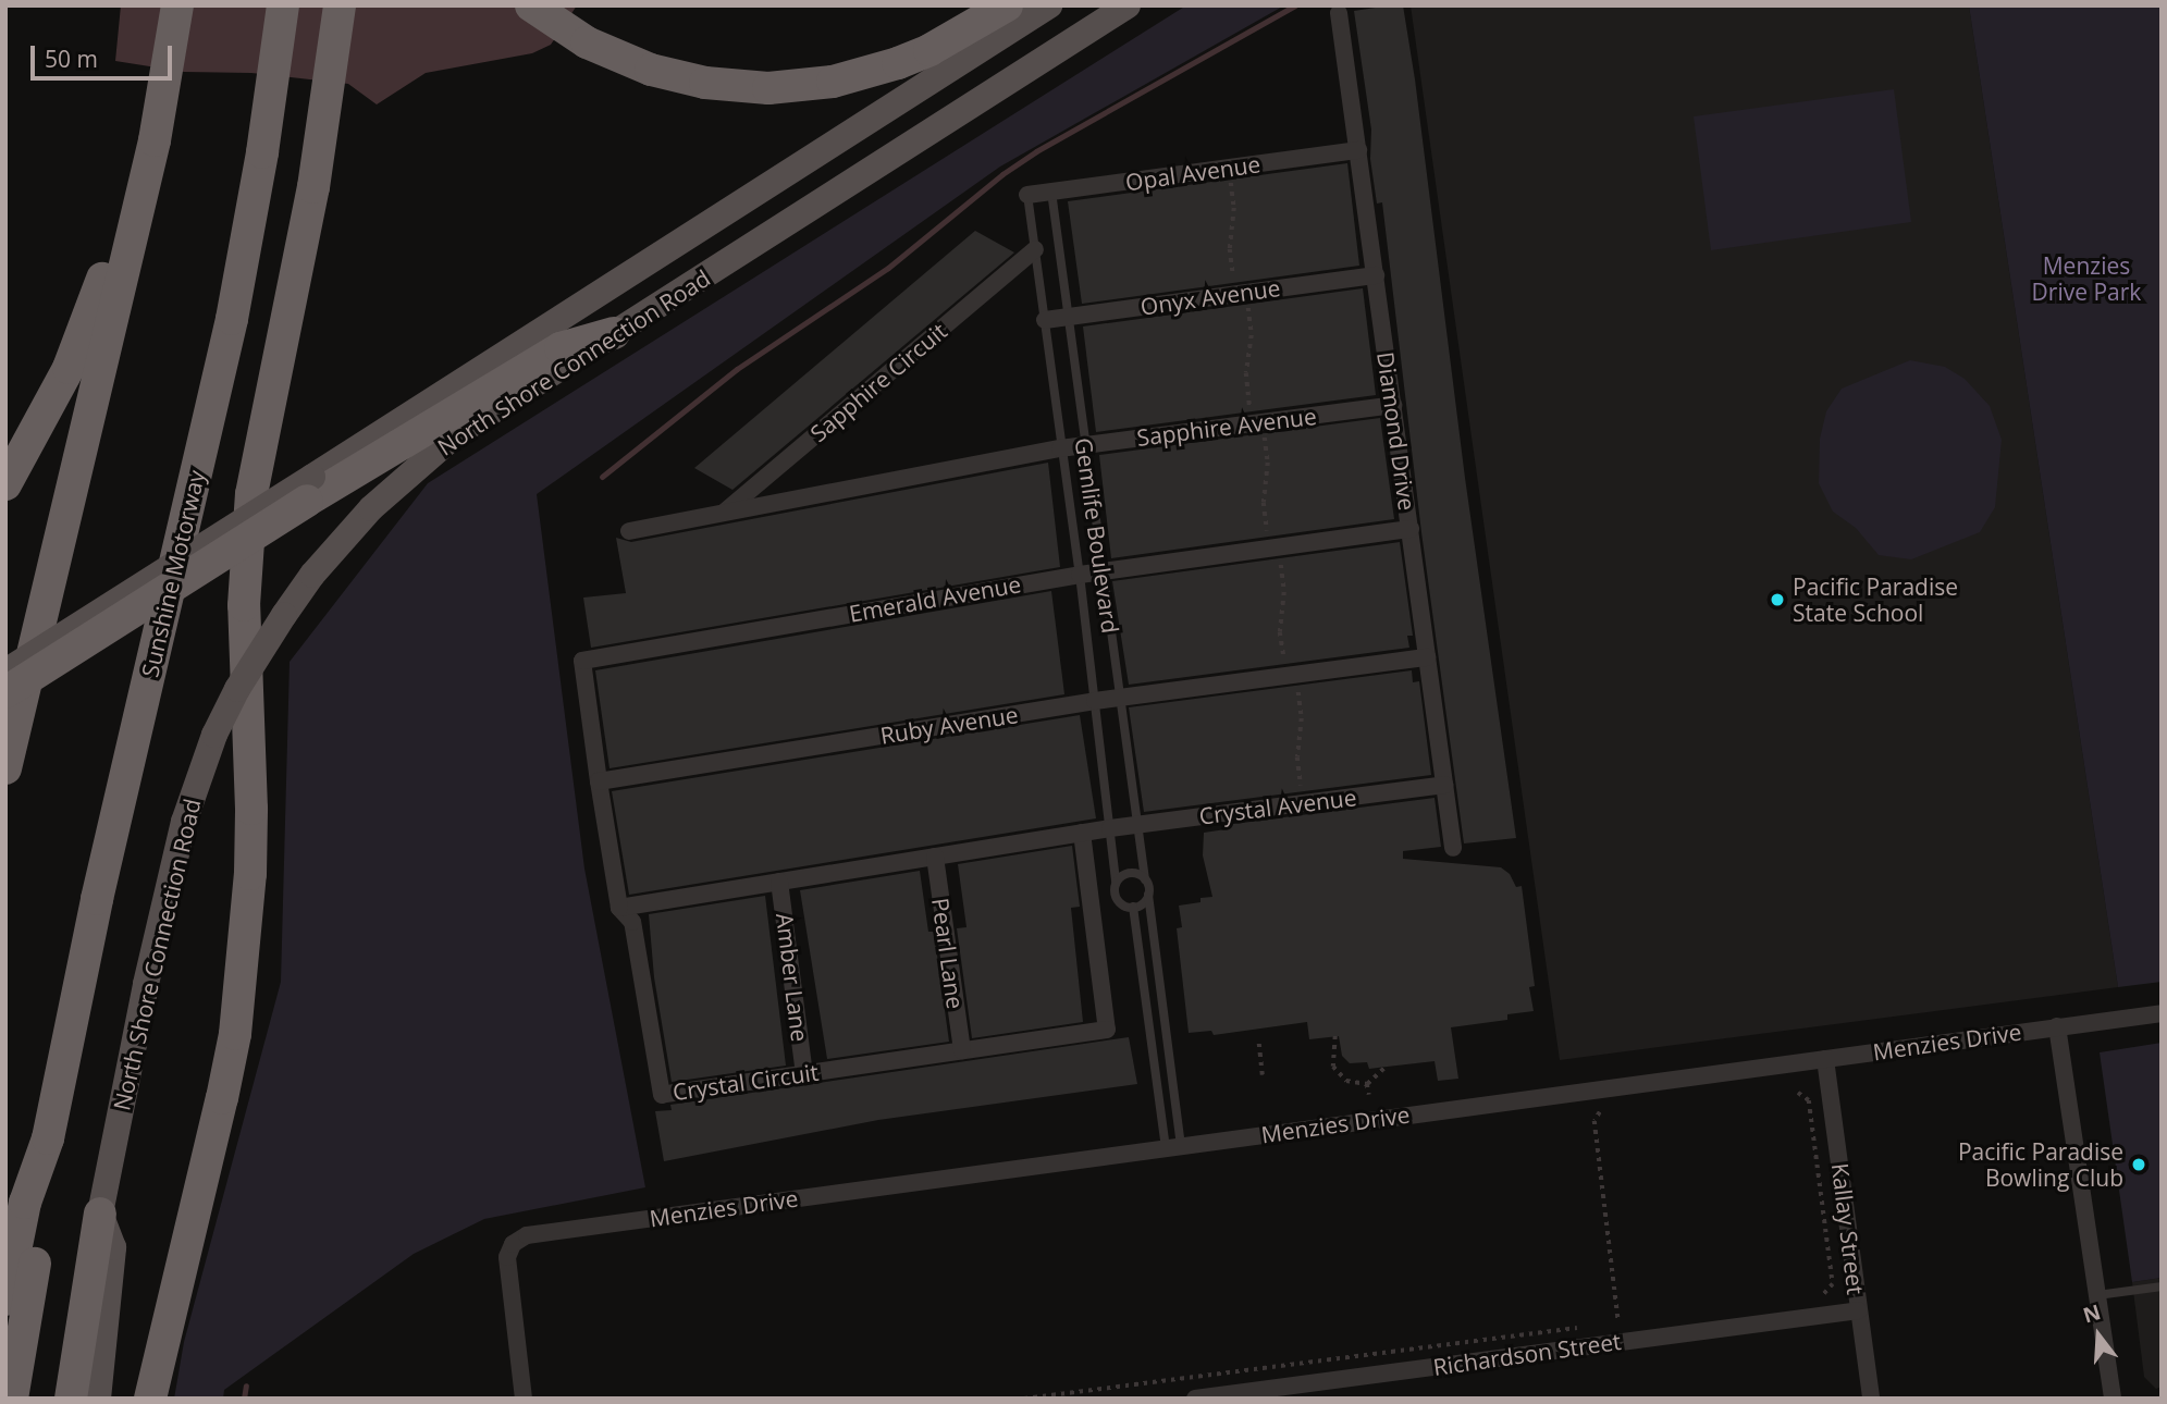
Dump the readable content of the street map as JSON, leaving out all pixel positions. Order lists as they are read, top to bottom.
{
  "streets": {
    "highway": ["Sunshine Motorway"],
    "main road": ["North Shore Connection Road"],
    "street": [
      "Opal Avenue",
      "Onyx Avenue",
      "Sapphire Circuit",
      "Sapphire Avenue",
      "Diamond Drive",
      "Emerald Avenue",
      "Ruby Avenue",
      "Crystal Avenue",
      "Pearl Lane",
      "Amber Lane",
      "Menzies Drive",
      "Crystal Circuit",
      "Kallay Street",
      "Richardson Street"
    ],
    "lane": ["Gemlife Boulevard"]
  },
  "crossings": [
    ["Opal Avenue", "Diamond Drive"],
    ["Opal Avenue", "Gemlife Boulevard"],
    ["Onyx Avenue", "Diamond Drive"],
    ["Onyx Avenue", "Gemlife Boulevard"],
    ["Sapphire Circuit", "Sapphire Avenue"],
    ["Sapphire Circuit", "Gemlife Boulevard"],
    ["Sapphire Avenue", "Diamond Drive"],
    ["Sapphire Avenue", "Gemlife Boulevard"],
    ["Diamond Drive", "Emerald Avenue"],
    ["Diamond Drive", "Ruby Avenue"],
    ["Diamond Drive", "Crystal Avenue"],
    ["Gemlife Boulevard", "Emerald Avenue"],
    ["Gemlife Boulevard", "Ruby Avenue"],
    ["Gemlife Boulevard", "Crystal Avenue"],
    ["Emerald Avenue", "Ruby Avenue"],
    ["Pearl Lane", "Crystal Circuit"],
    ["Amber Lane", "Crystal Circuit"],
    ["Menzies Drive", "Kallay Street"],
    ["Kallay Street", "Richardson Street"]
  ],
  "parks": ["Menzies Drive Park"],
  "places": ["Pacific Paradise State School", "Pacific Paradise Bowling Club"],
  "scale_bar": "50 m",
  "north": "top"
}
